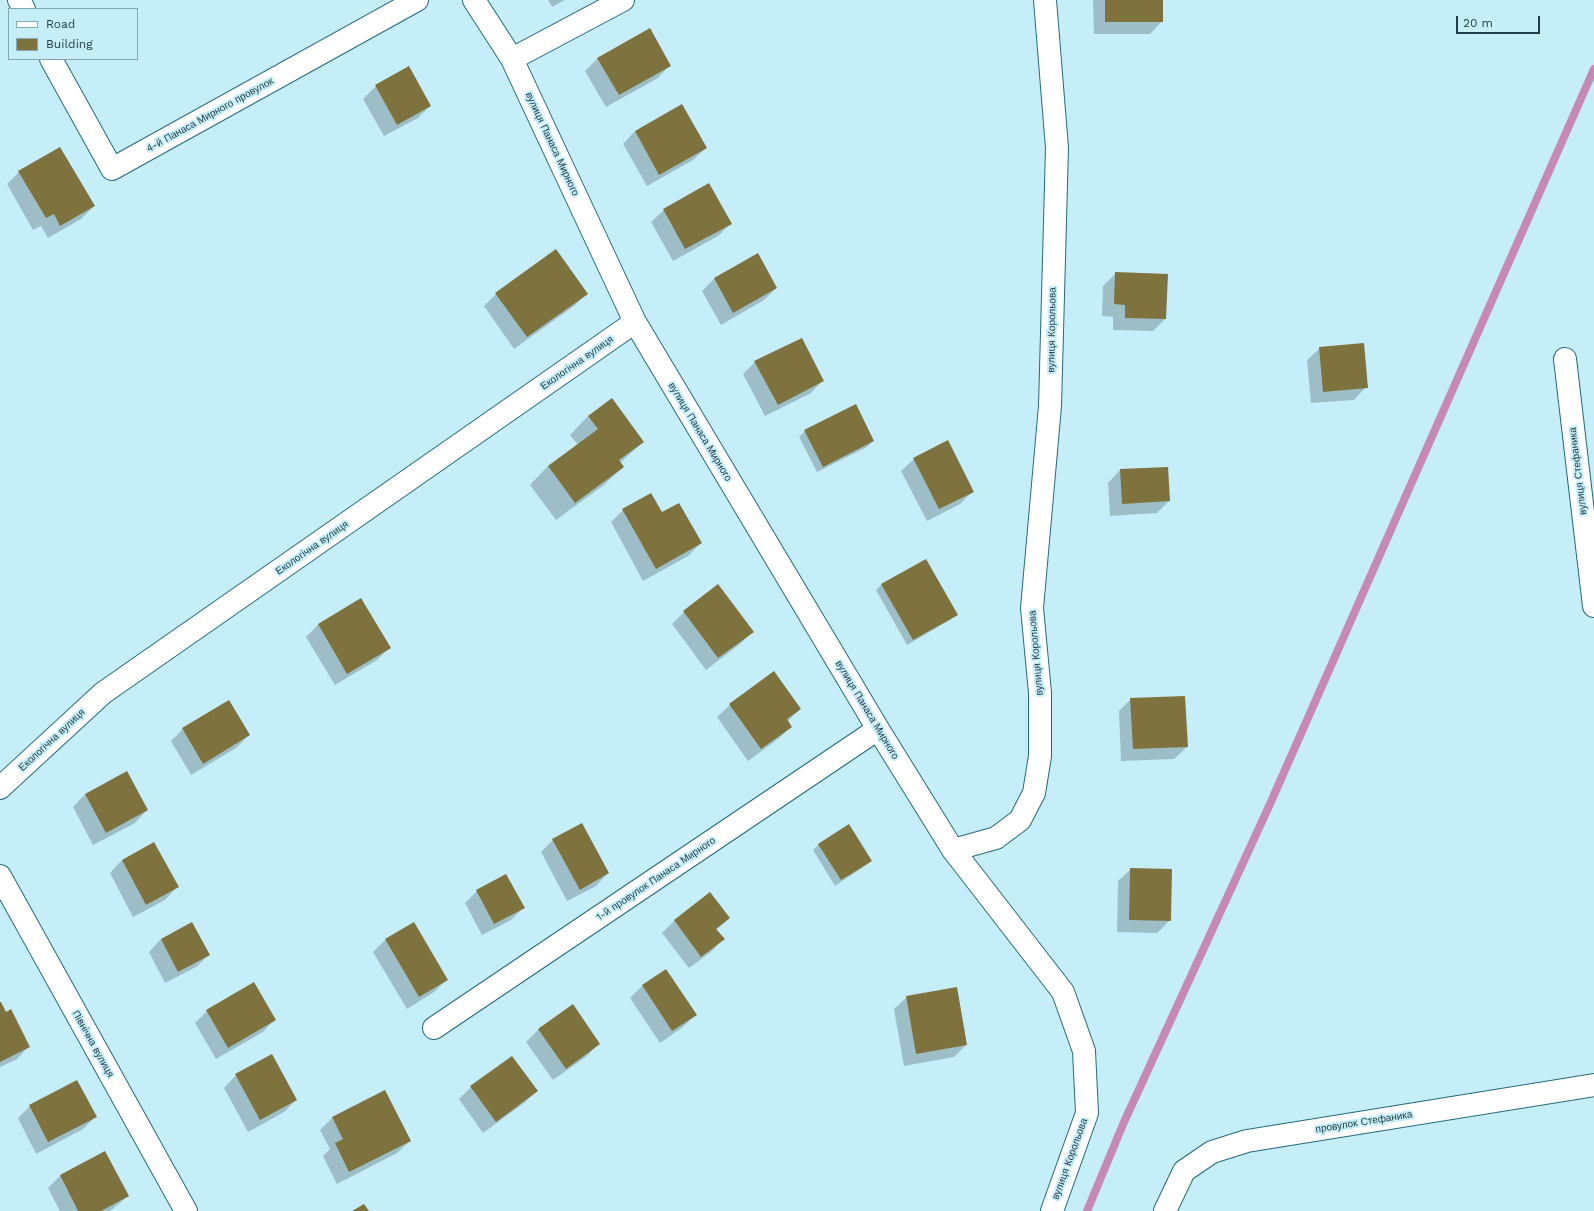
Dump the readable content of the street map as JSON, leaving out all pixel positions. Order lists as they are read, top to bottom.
{
  "streets": {
    "street": [
      "4-й Панаса Мирного провулок",
      "вулиця Панаса Мирного",
      "вулиця Корольова",
      "Екологічна вулиця",
      "вулиця Стефаника",
      "1-й провулок Панаса Мирного",
      "Північна вулиця",
      "провулок Стефаника"
    ]
  },
  "crossings": [
    ["вулиця Панаса Мирного", "вулиця Корольова"],
    ["вулиця Панаса Мирного", "Екологічна вулиця"],
    ["вулиця Панаса Мирного", "1-й провулок Панаса Мирного"]
  ],
  "legend": ["Road", "Building"],
  "scale_bar": "20 m"
}
